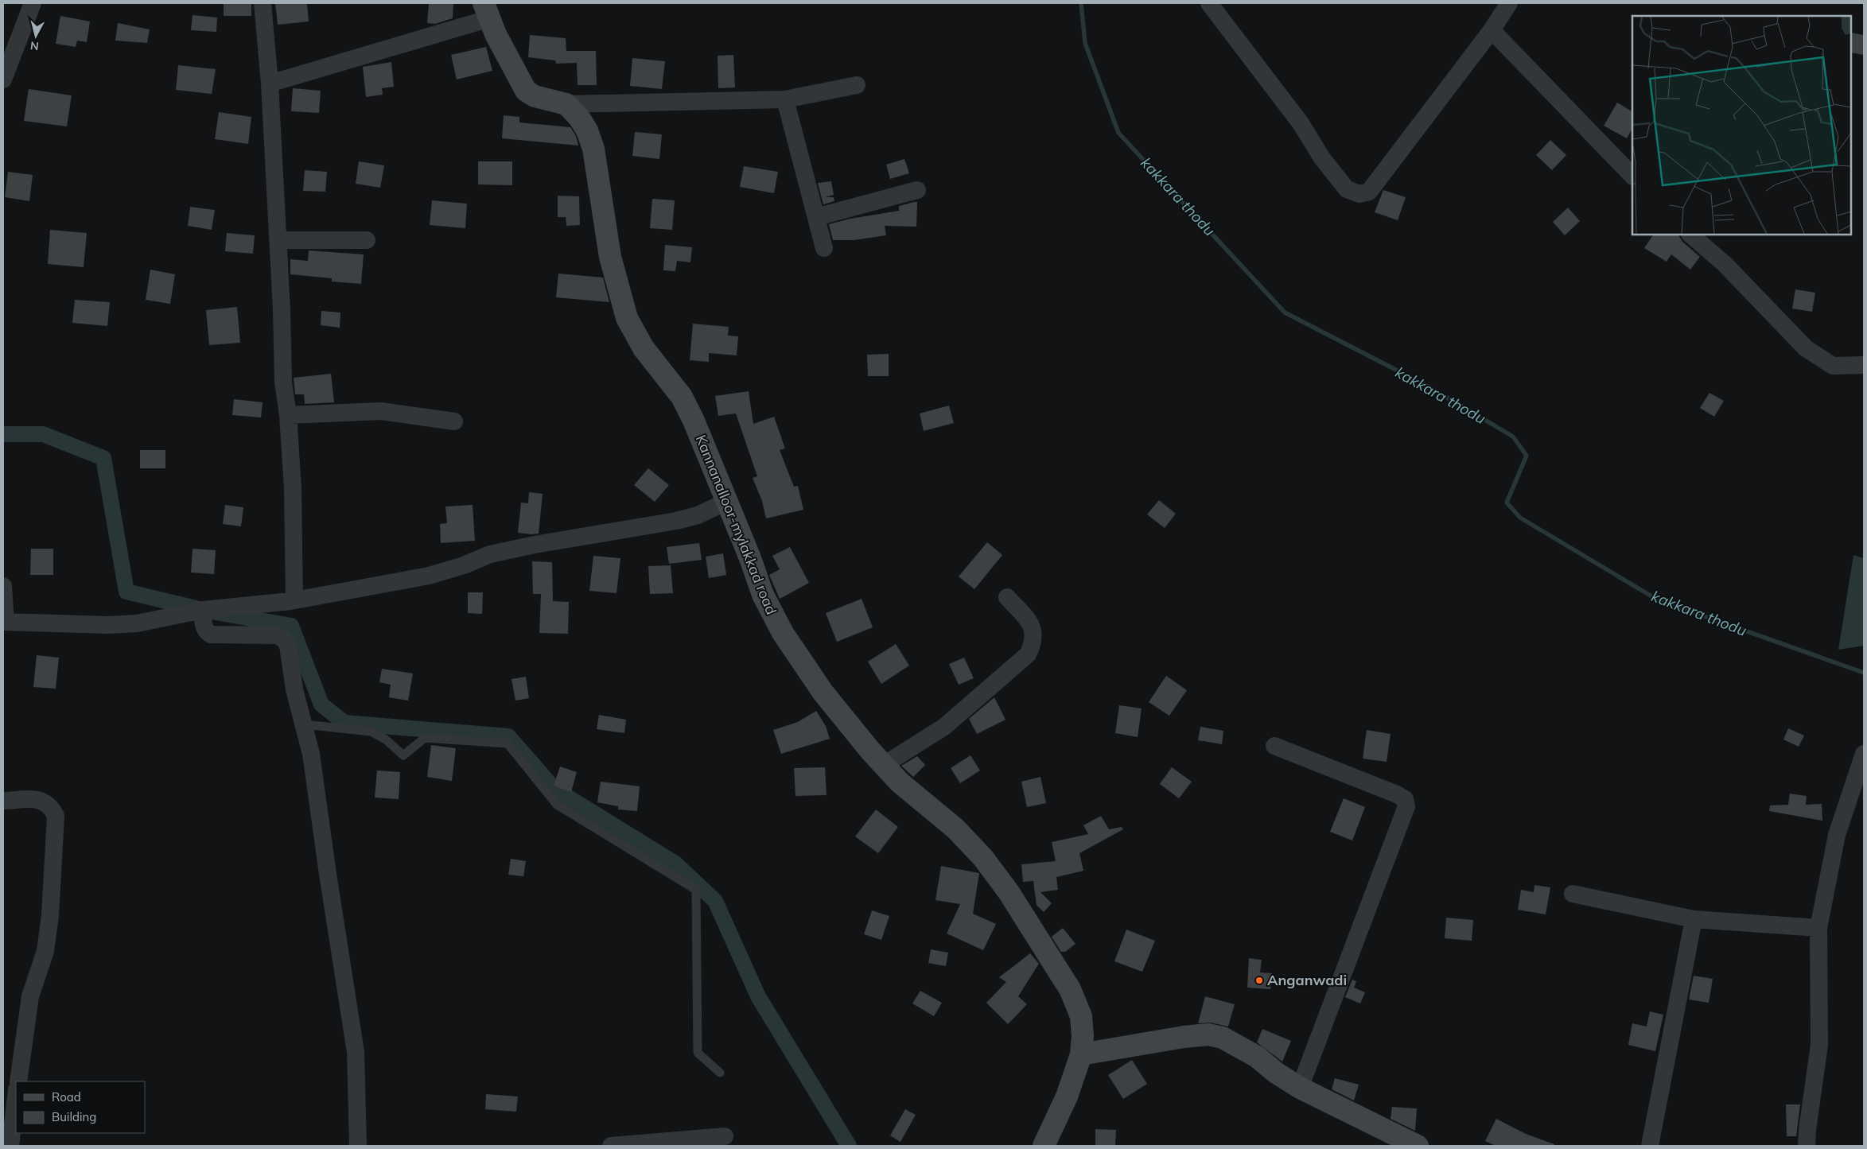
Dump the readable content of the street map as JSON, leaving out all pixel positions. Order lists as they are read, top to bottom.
{
  "streets": {
    "main road": ["Kannanalloor-mylakkad road"]
  },
  "water": ["kakkara thodu"],
  "places": ["Anganwadi"],
  "legend": ["Road", "Building"],
  "north": "bottom"
}
